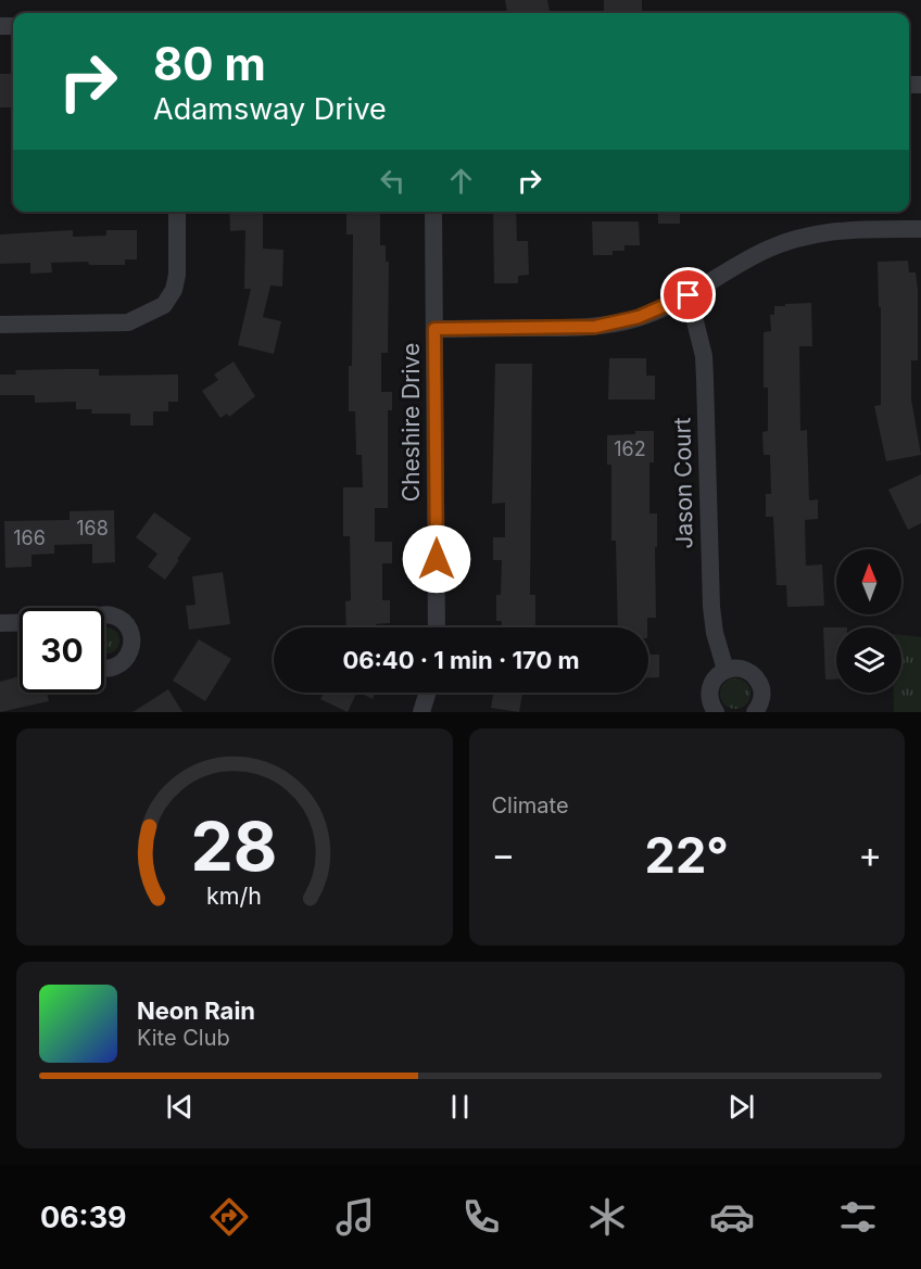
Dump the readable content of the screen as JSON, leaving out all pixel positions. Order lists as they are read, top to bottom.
{
  "streets": {
    "street": ["Cheshire Drive", "Jason Court"]
  },
  "house_numbers": ["162", "168", "166"],
  "north": "top",
  "page": {
    "turn": ["80 m", "Adamsway Drive"],
    "limit": "30",
    "trip": "06:40 · 1 min · 170 m",
    "tile": "Climate",
    "heat": ["−", "22°", "+"],
    "song": ["Neon Rain", "Kite Club"],
    "tabs": "06:39",
    "gauge": ["28", "km/h"]
  }
}
